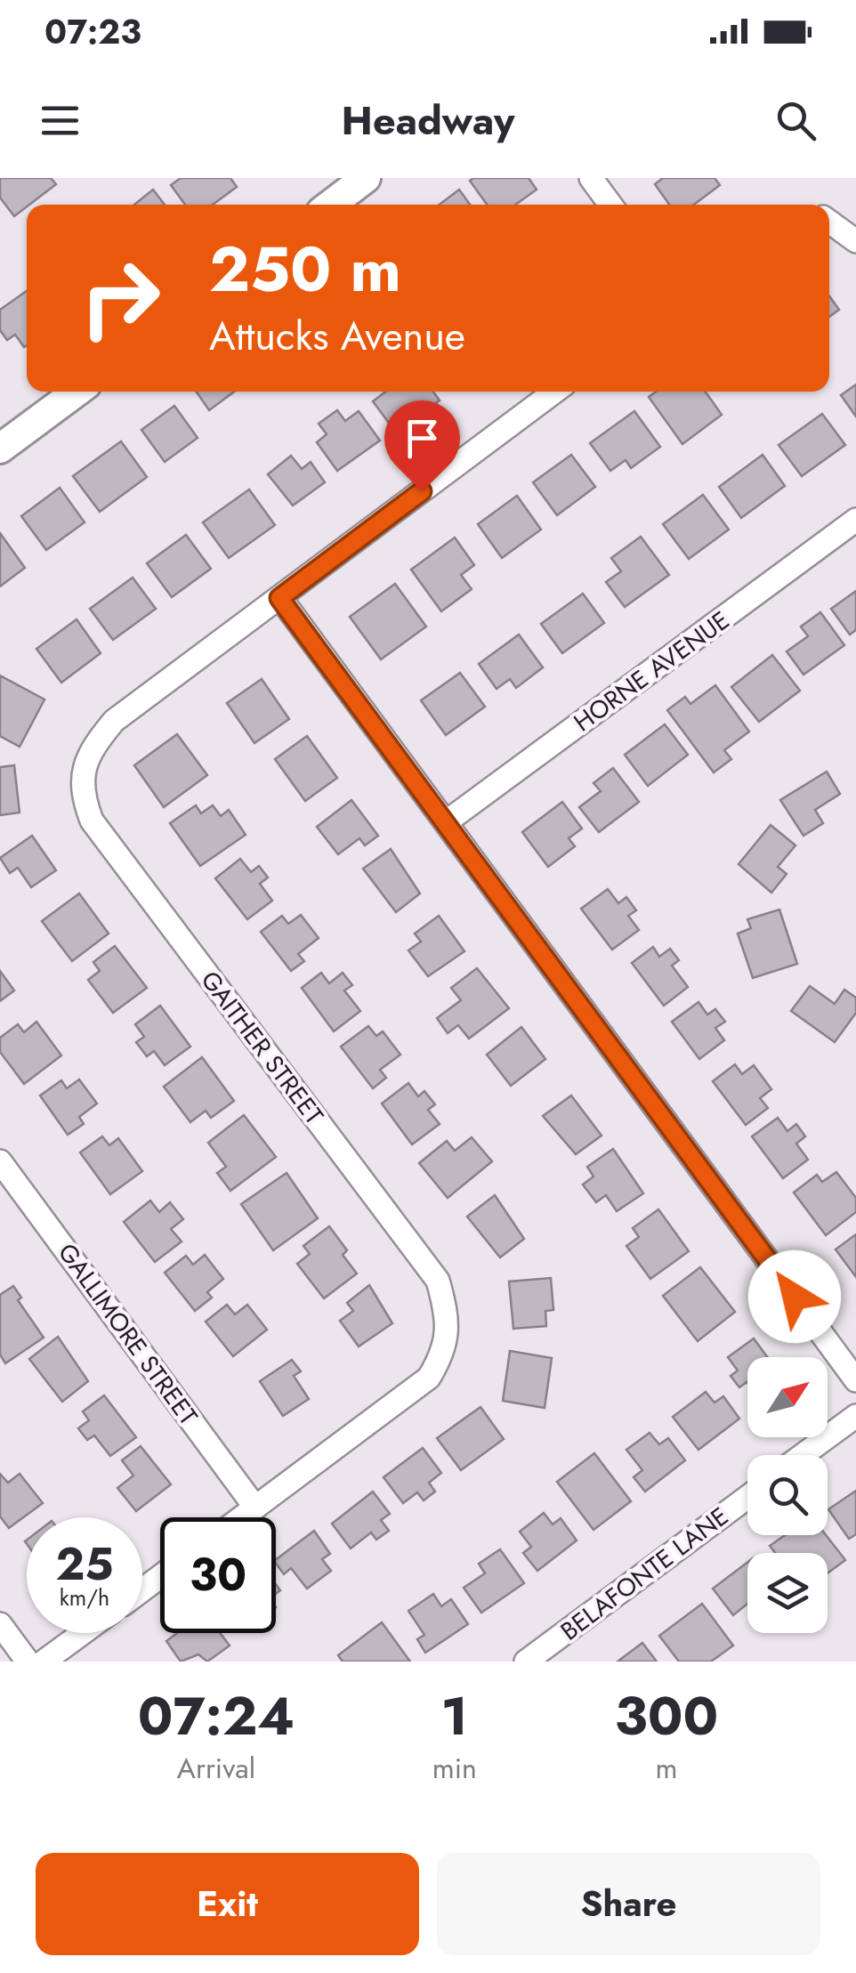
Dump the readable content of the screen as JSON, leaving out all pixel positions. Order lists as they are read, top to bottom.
{
  "streets": {
    "street": [
      "HORNE AVENUE",
      "GAITHER STREET",
      "GALLIMORE STREET",
      "BELAFONTE LANE"
    ]
  },
  "crossings": [
    ["GAITHER STREET", "GALLIMORE STREET"]
  ],
  "north": "top right",
  "page": {
    "status": "07:23",
    "header": "Headway",
    "turn": ["250 m", "Attucks Avenue"],
    "speed": "25 km/h",
    "limit": "30",
    "eta": [
      "07:24",
      "Arrival",
      "1",
      "min",
      "300",
      "m"
    ],
    "buttons": ["Exit", "Share"]
  }
}
